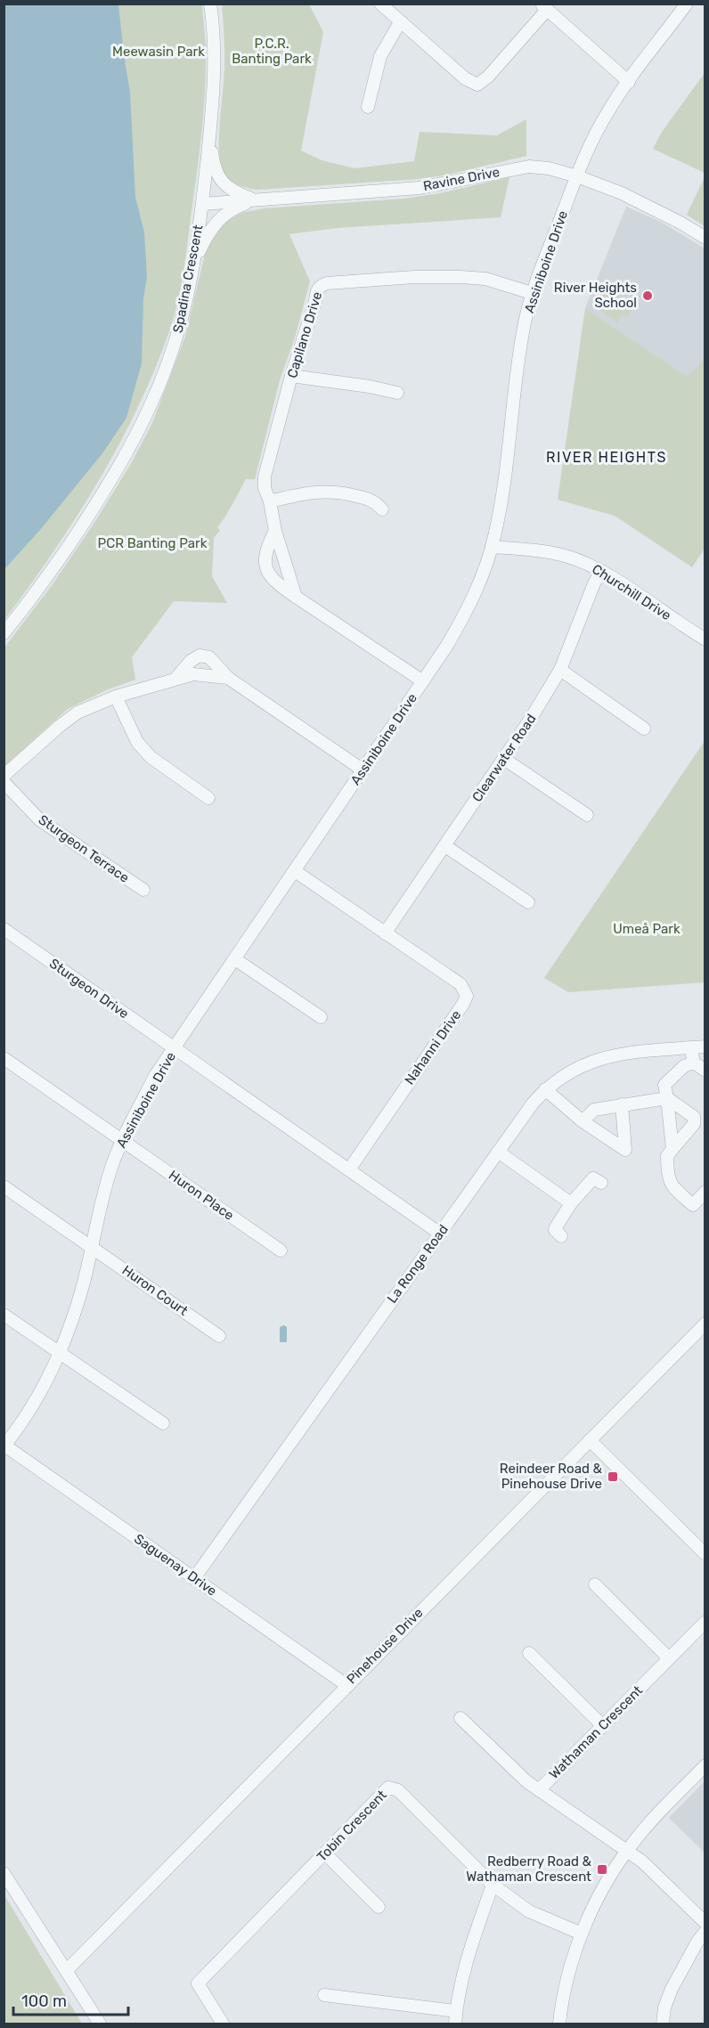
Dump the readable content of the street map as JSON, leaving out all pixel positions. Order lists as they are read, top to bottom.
{
  "streets": {
    "street": [
      "Ravine Drive",
      "Assiniboine Drive",
      "Spadina Crescent",
      "Capilano Drive",
      "Churchill Drive",
      "Clearwater Road",
      "Sturgeon Terrace",
      "Sturgeon Drive",
      "Nahanni Drive",
      "Huron Place",
      "La Ronge Road",
      "Huron Court",
      "Saguenay Drive",
      "Pinehouse Drive",
      "Wathaman Crescent",
      "Tobin Crescent"
    ]
  },
  "crossings": [
    ["Ravine Drive", "Assiniboine Drive"],
    ["Ravine Drive", "Spadina Crescent"],
    ["Assiniboine Drive", "Capilano Drive"],
    ["Assiniboine Drive", "Churchill Drive"],
    ["Assiniboine Drive", "Sturgeon Drive"],
    ["Assiniboine Drive", "Nahanni Drive"],
    ["Assiniboine Drive", "Huron Place"],
    ["Assiniboine Drive", "Huron Court"],
    ["Assiniboine Drive", "Saguenay Drive"],
    ["Churchill Drive", "Clearwater Road"],
    ["Clearwater Road", "Nahanni Drive"],
    ["La Ronge Road", "Saguenay Drive"],
    ["Saguenay Drive", "Pinehouse Drive"]
  ],
  "districts": ["RIVER HEIGHTS"],
  "parks": [
    "P.C.R. Banting Park",
    "Meewasin Park",
    "PCR Banting Park",
    "Umeå Park"
  ],
  "places": {
    "other": ["River Heights School"],
    "transit": ["Reindeer Road & Pinehouse Drive", "Redberry Road & Wathaman Crescent"]
  },
  "scale_bar": "100 m"
}
